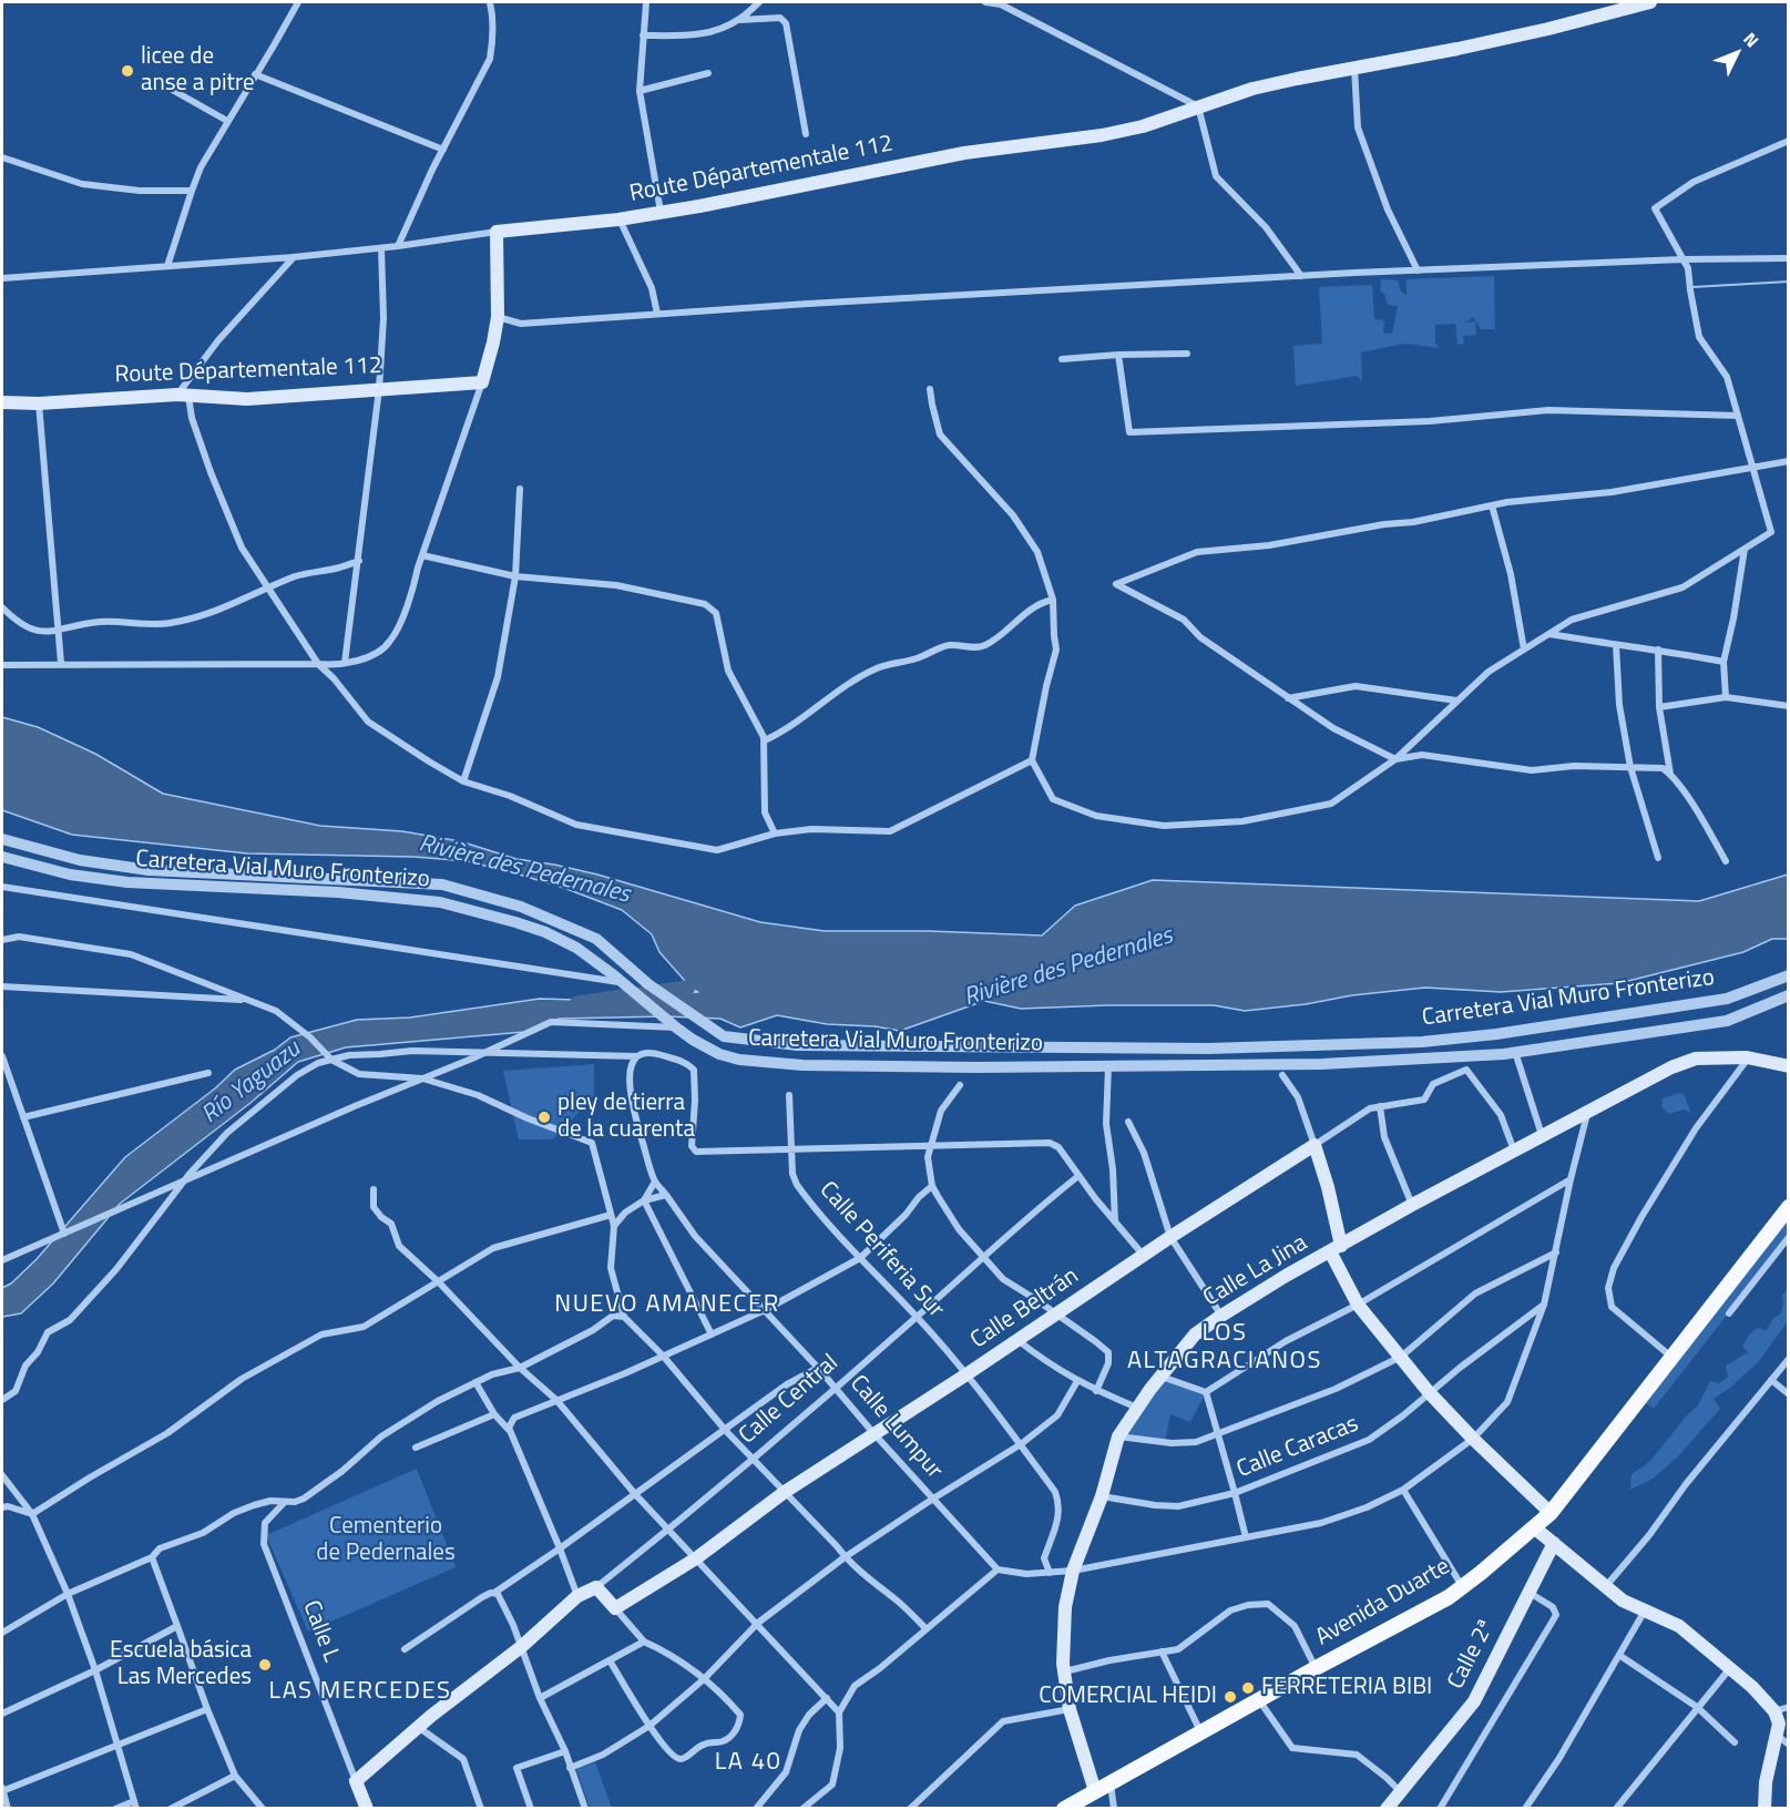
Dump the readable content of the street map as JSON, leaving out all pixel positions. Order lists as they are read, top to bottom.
{
  "streets": {
    "main road": [
      "Route Départementale 112",
      "Calle La Jina",
      "Calle Beltrán",
      "Calle Central",
      "Avenida Duarte",
      "Calle L",
      "Calle 2ª"
    ],
    "street": [
      "Carretera Vial Muro Fronterizo",
      "Calle Periferia Sur",
      "Calle Lumpur",
      "Calle Caracas"
    ]
  },
  "crossings": [
    ["Calle Periferia Sur", "Calle Beltrán"],
    ["Calle Periferia Sur", "Calle Central"],
    ["Calle La Jina", "Calle Beltrán"],
    ["Calle La Jina", "Calle Caracas"],
    ["Calle La Jina", "Avenida Duarte"],
    ["Calle Beltrán", "Calle Lumpur"],
    ["Calle Central", "Calle Lumpur"],
    ["Calle Central", "Calle L"]
  ],
  "districts": [
    "NUEVO AMANECER",
    "LOS ALTAGRACIANOS",
    "LAS MERCEDES",
    "LA 40"
  ],
  "water": ["Rivière des Pedernales", "Río Yaguazu"],
  "parks": ["Cementerio de Pedernales"],
  "places": [
    "licee de anse a pitre",
    "pley de tierra de la cuarenta",
    "Escuela básica Las Mercedes",
    "FERRETERIA BIBI",
    "COMERCIAL HEIDI"
  ],
  "north": "top right"
}
